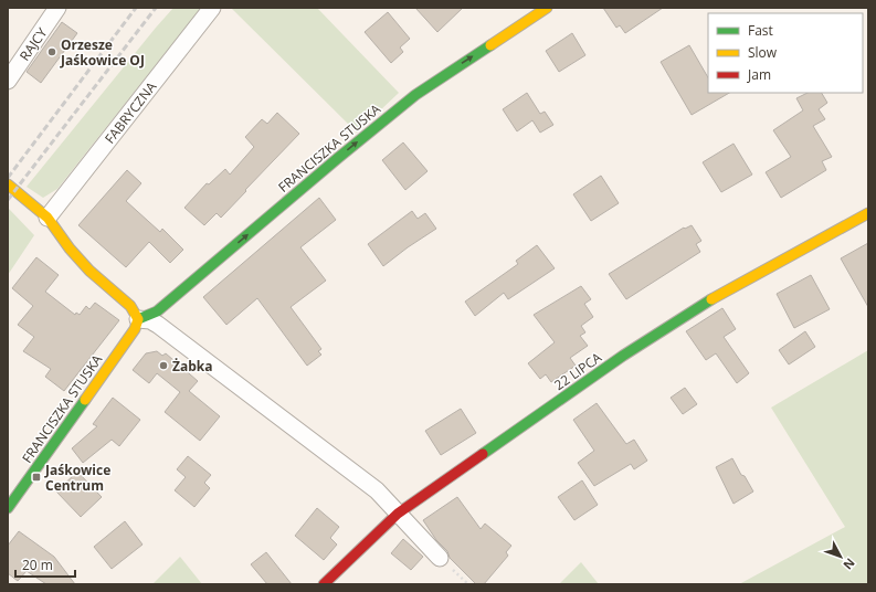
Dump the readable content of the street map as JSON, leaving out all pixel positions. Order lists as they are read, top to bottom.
{
  "streets": {
    "street": [
      "RAJCY",
      "FABRYCZNA",
      "FRANCISZKA STUSKA",
      "22 LIPCA"
    ]
  },
  "one_way": ["FRANCISZKA STUSKA"],
  "places": {
    "other": ["Orzesze Jaśkowice OJ", "Żabka"],
    "transit": ["Jaśkowice Centrum"]
  },
  "legend": ["Fast", "Slow", "Jam"],
  "scale_bar": "20 m",
  "north": "bottom right"
}
